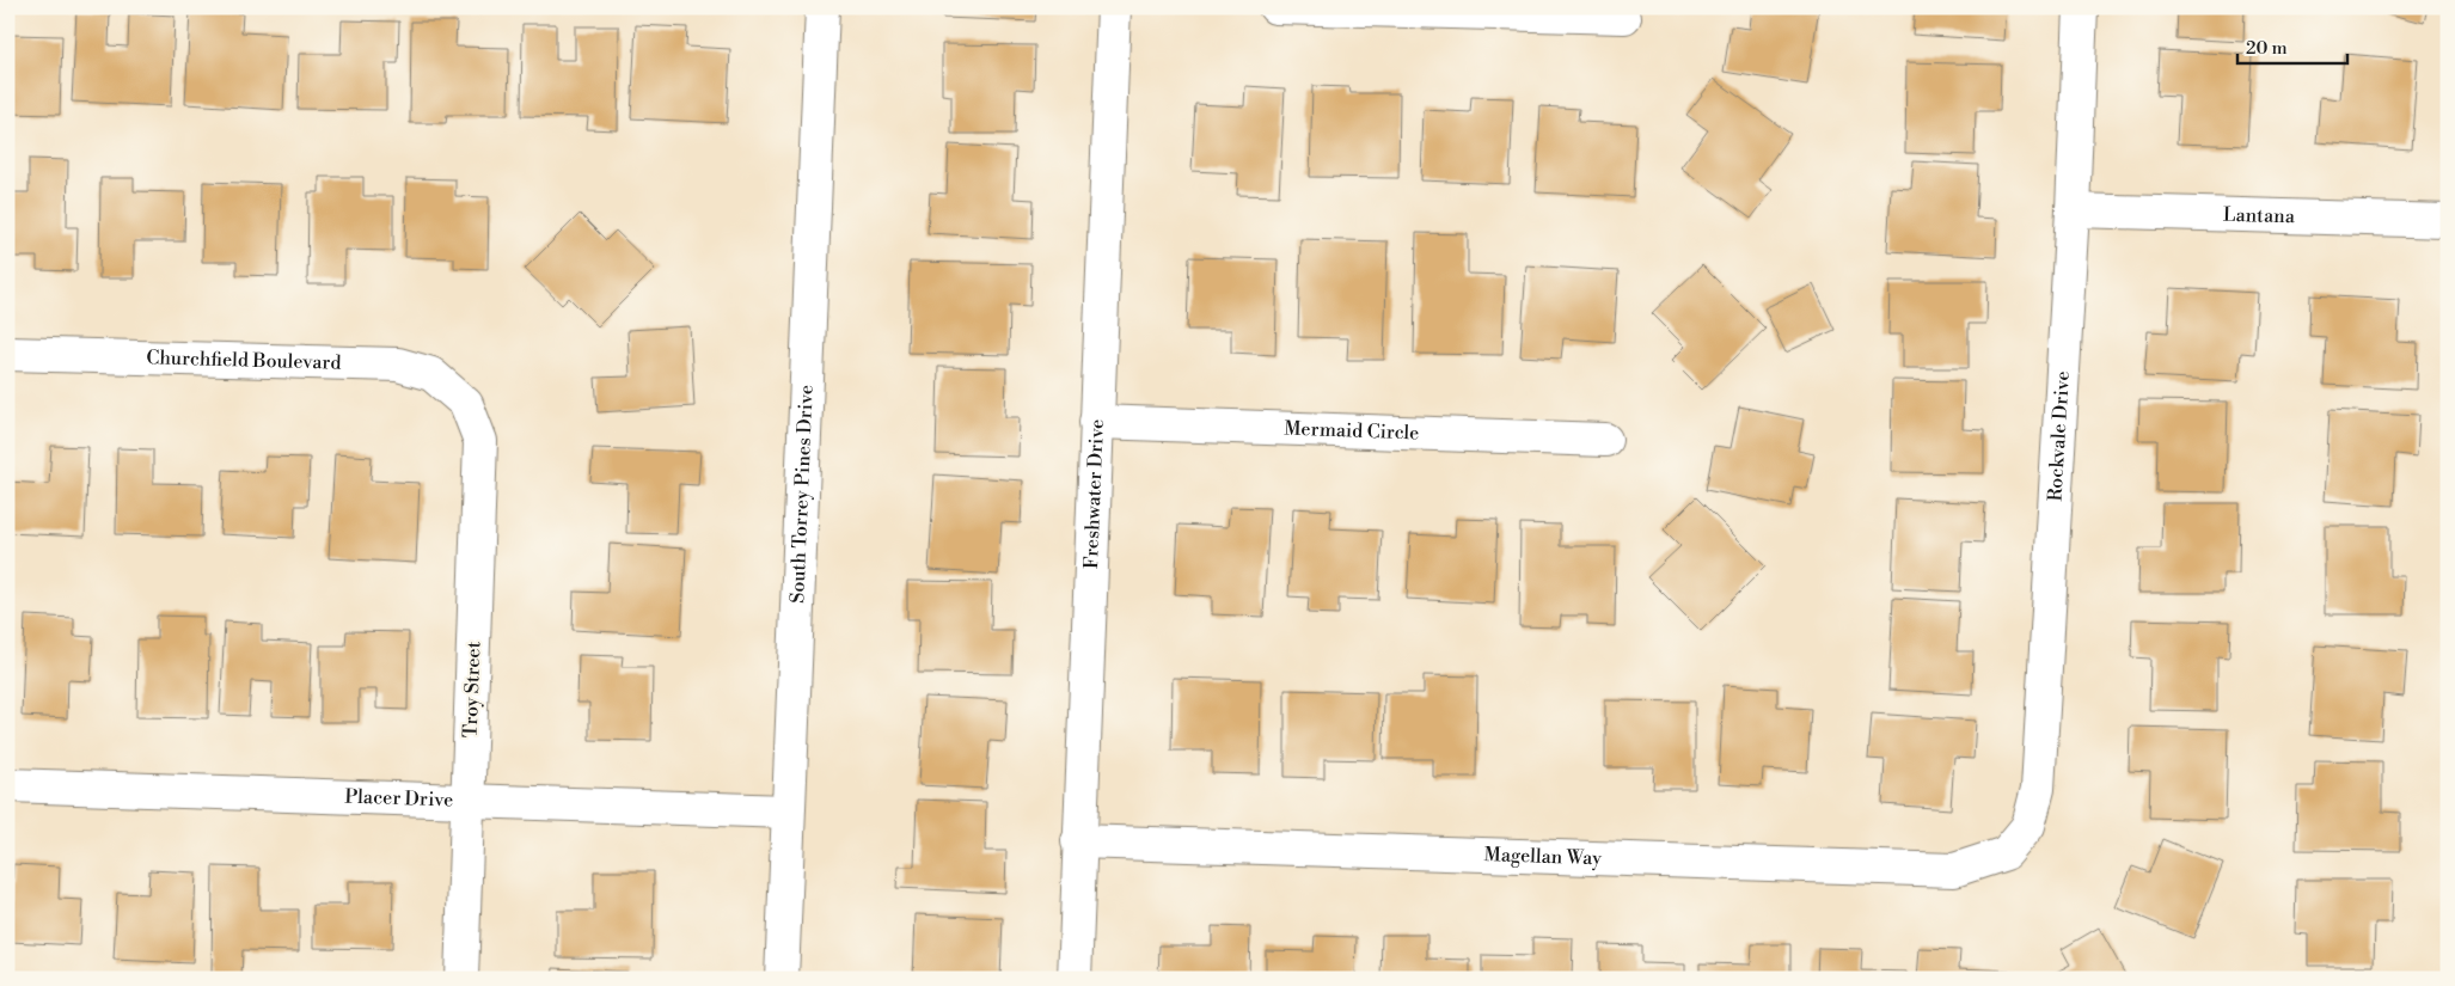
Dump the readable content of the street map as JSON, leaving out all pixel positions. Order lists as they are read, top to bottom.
{
  "streets": {
    "street": [
      "Lantana",
      "Churchfield Boulevard",
      "Mermaid Circle",
      "Rockvale Drive",
      "South Torrey Pines Drive",
      "Freshwater Drive",
      "Troy Street",
      "Placer Drive",
      "Magellan Way"
    ]
  },
  "crossings": [
    ["Lantana", "Rockvale Drive"],
    ["Churchfield Boulevard", "Troy Street"],
    ["Mermaid Circle", "Freshwater Drive"],
    ["Rockvale Drive", "Magellan Way"],
    ["South Torrey Pines Drive", "Placer Drive"],
    ["Freshwater Drive", "Magellan Way"],
    ["Troy Street", "Placer Drive"]
  ],
  "scale_bar": "20 m"
}
